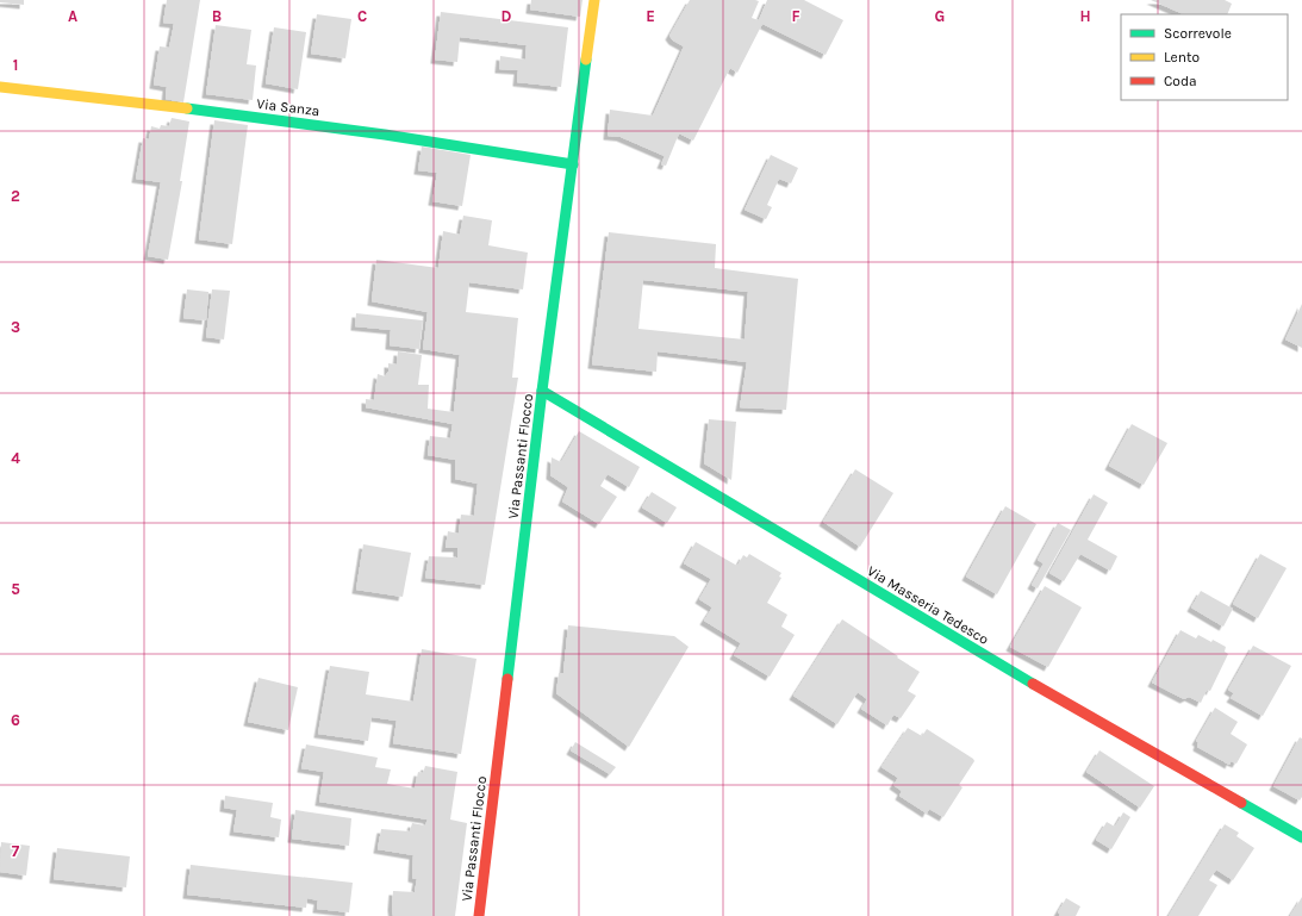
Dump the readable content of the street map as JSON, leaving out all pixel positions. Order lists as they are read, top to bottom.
{
  "streets": {
    "street": ["Via Sanza", "Via Passanti Flocco", "Via Masseria Tedesco"]
  },
  "crossings": [
    ["Via Sanza", "Via Passanti Flocco"],
    ["Via Passanti Flocco", "Via Masseria Tedesco"]
  ],
  "legend": ["Scorrevole", "Lento", "Coda"],
  "grid": {
    "columns": [
      "A",
      "B",
      "C",
      "D",
      "E",
      "F",
      "G",
      "H"
    ],
    "rows": [
      "1",
      "2",
      "3",
      "4",
      "5",
      "6",
      "7"
    ]
  }
}
